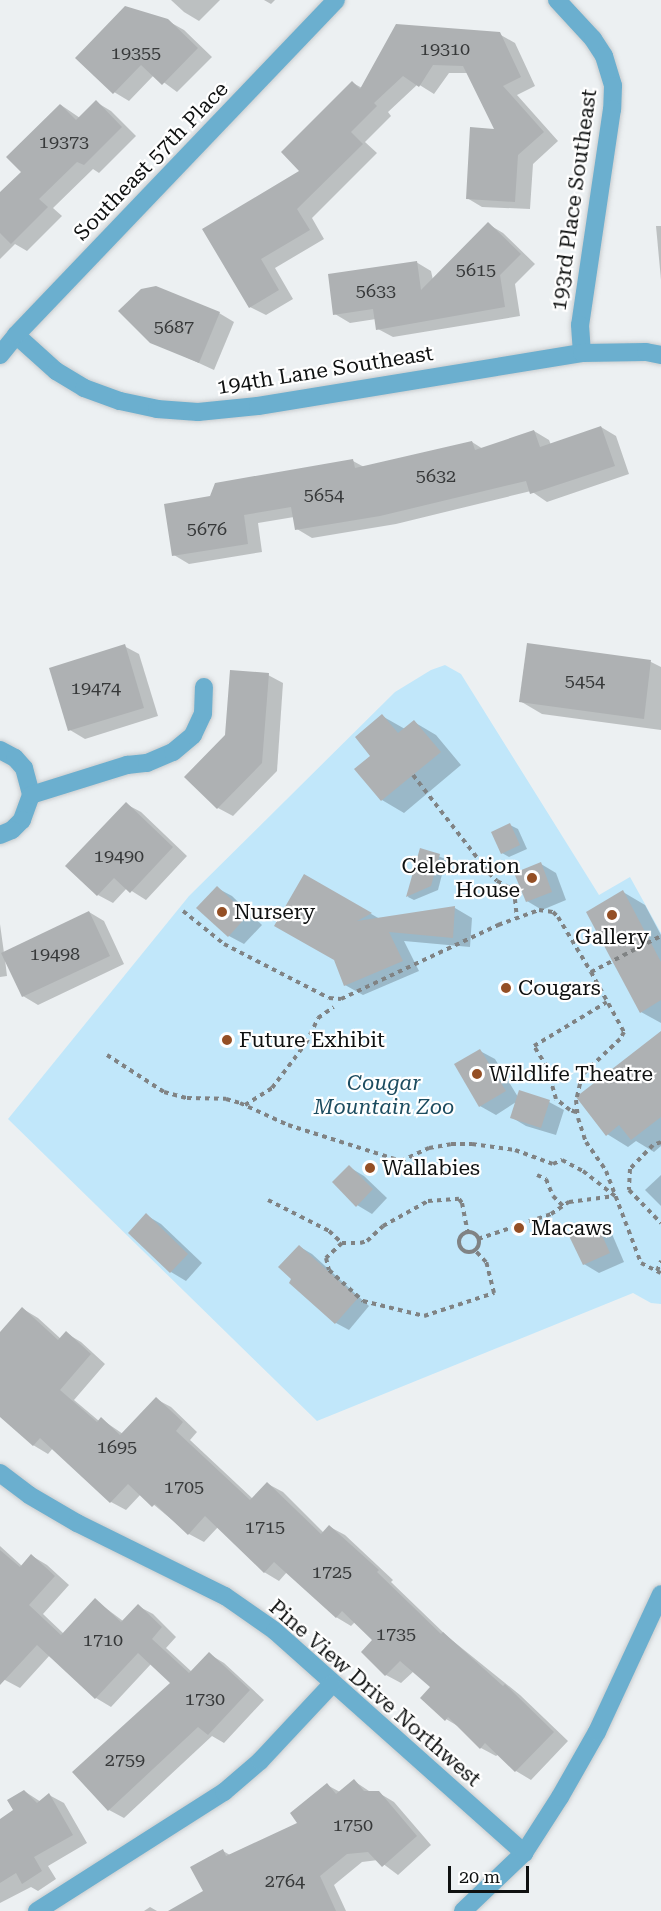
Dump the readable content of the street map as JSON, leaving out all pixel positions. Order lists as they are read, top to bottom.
{
  "streets": {
    "street": [
      "Southeast 57th Place",
      "193rd Place Southeast",
      "194th Lane Southeast",
      "Pine View Drive Northwest"
    ]
  },
  "crossings": [
    ["Southeast 57th Place", "194th Lane Southeast"],
    ["193rd Place Southeast", "194th Lane Southeast"]
  ],
  "parks": ["Cougar Mountain Zoo"],
  "places": [
    "Celebration House",
    "Nursery",
    "Gallery",
    "Cougars",
    "Future Exhibit",
    "Wildlife Theatre",
    "Wallabies",
    "Macaws"
  ],
  "house_numbers": [
    "19310",
    "19355",
    "19373",
    "5615",
    "5633",
    "5687",
    "5632",
    "5654",
    "5676",
    "5454",
    "19474",
    "19490",
    "19498",
    "1695",
    "1705",
    "1715",
    "1725",
    "1735",
    "1710",
    "1730",
    "2759",
    "1750",
    "2764"
  ],
  "scale_bar": "20 m"
}
